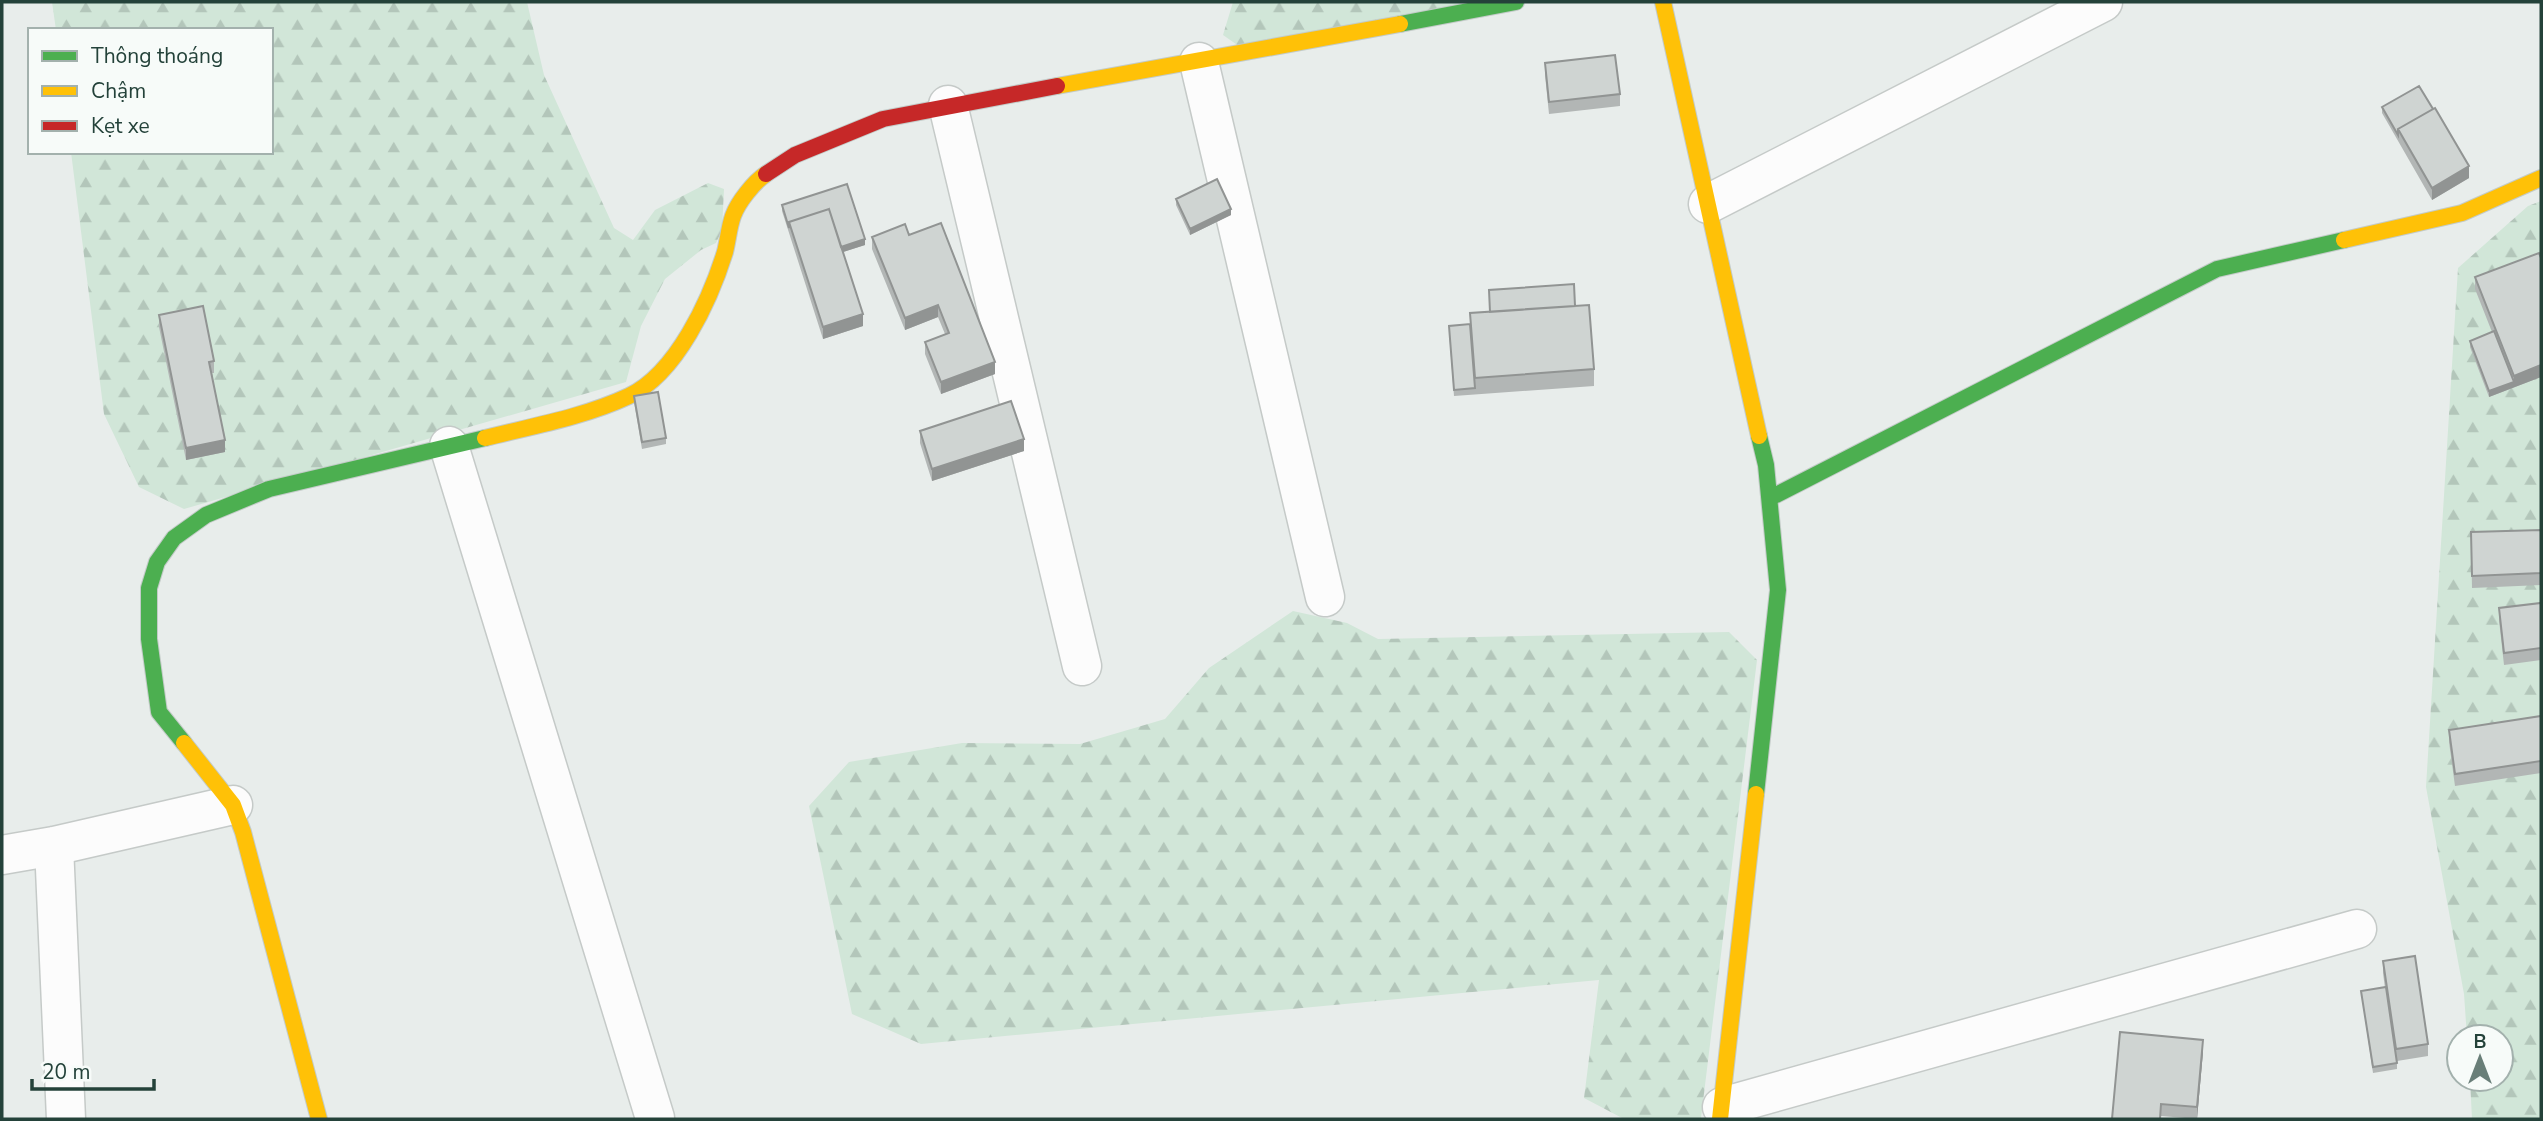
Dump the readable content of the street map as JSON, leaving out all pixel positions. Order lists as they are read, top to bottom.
{
  "legend": ["Thông thoáng", "Chậm", "Kẹt xe"],
  "scale_bar": "20 m",
  "north": "top"
}
